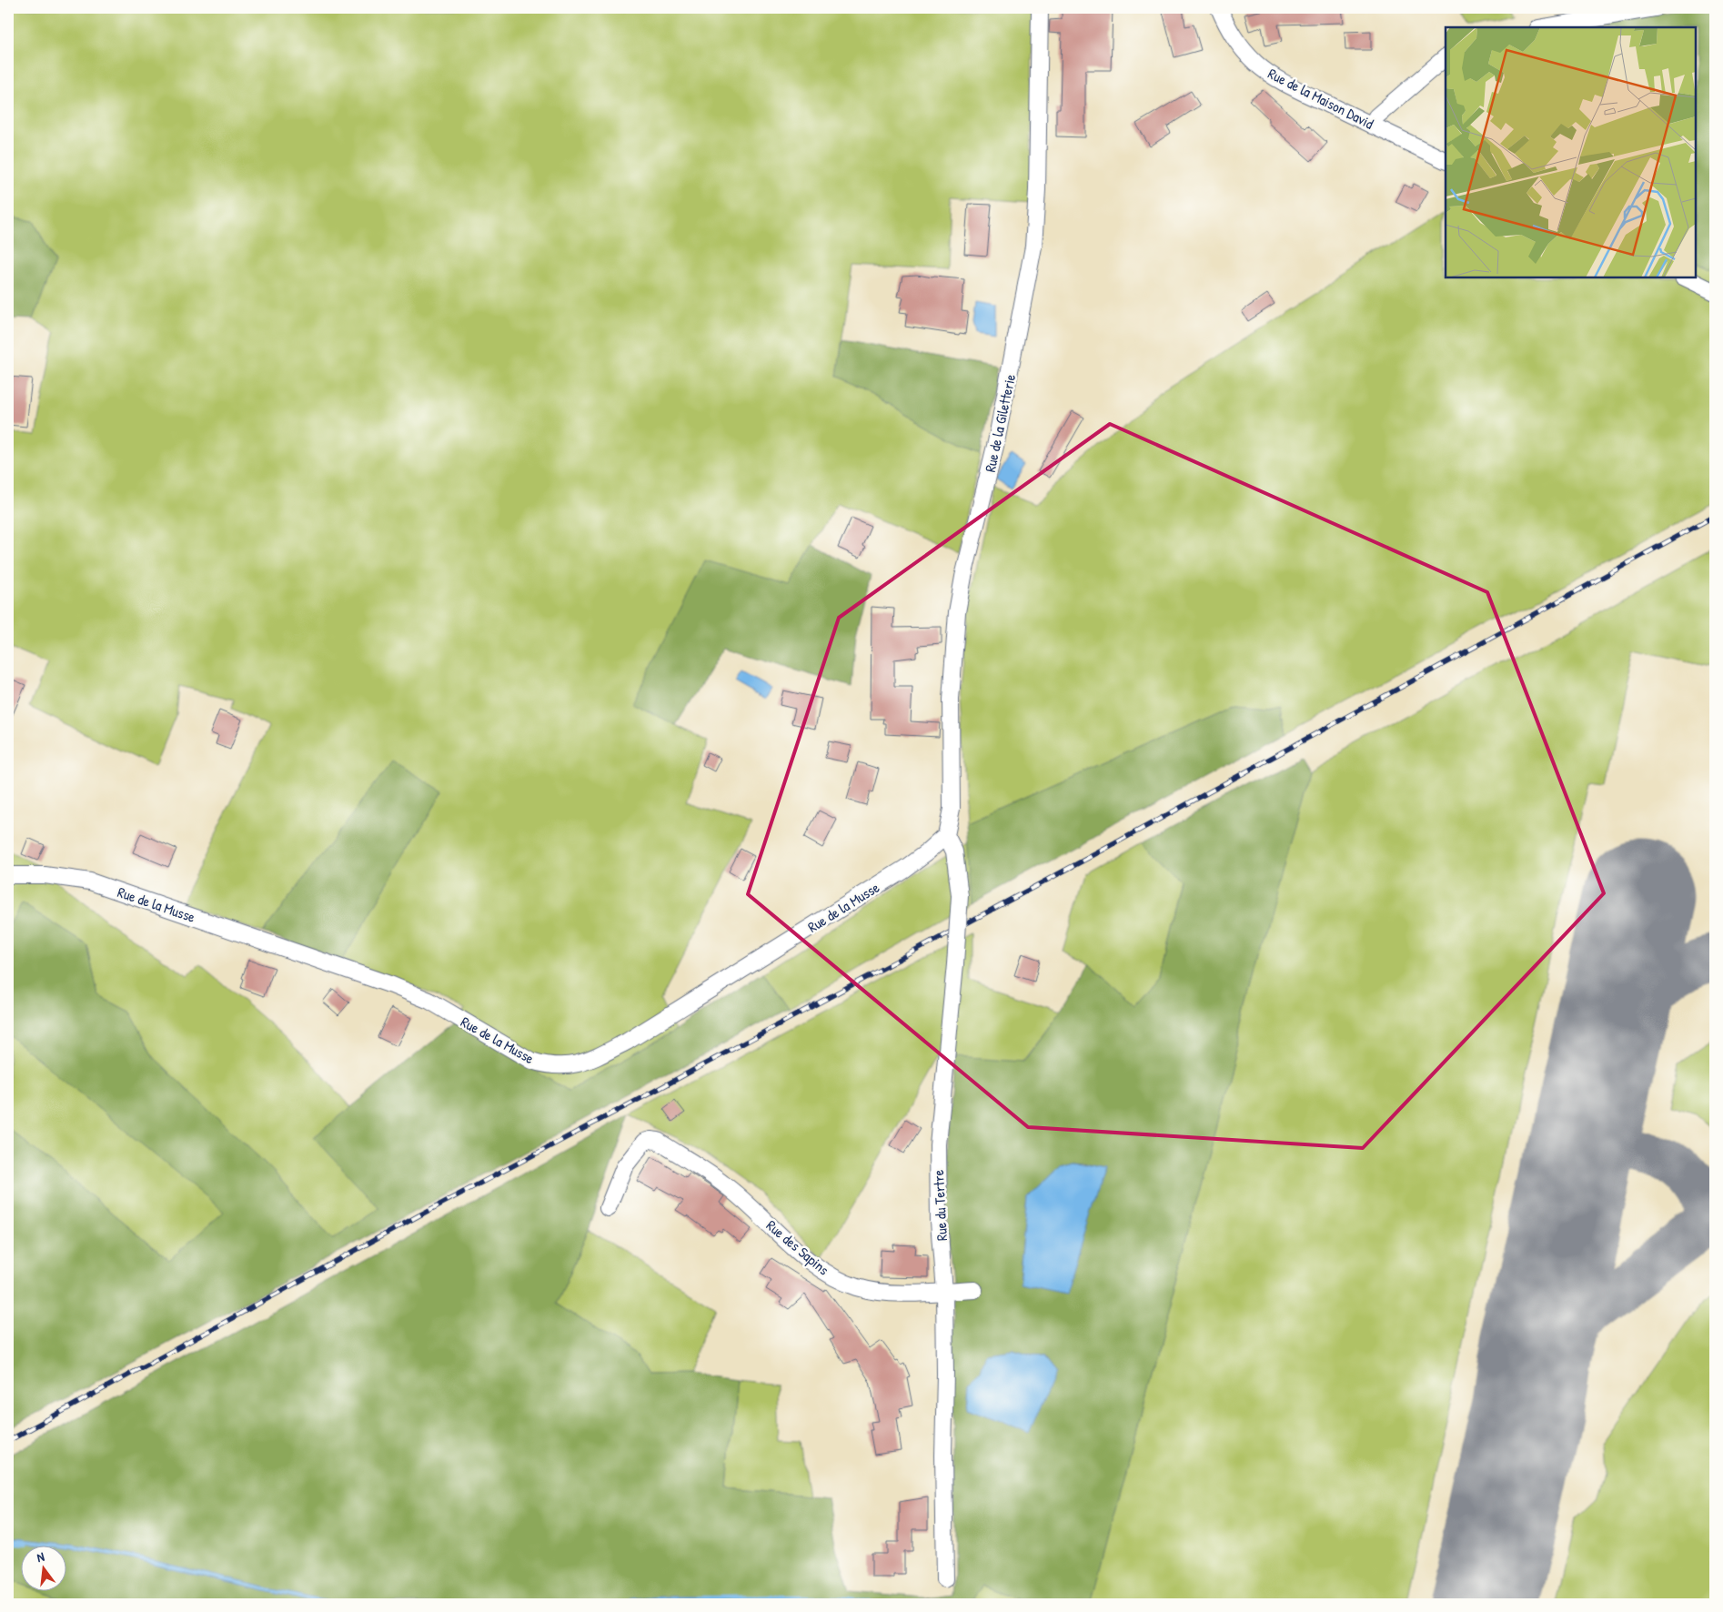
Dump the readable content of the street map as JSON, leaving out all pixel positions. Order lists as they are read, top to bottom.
{
  "streets": {
    "street": [
      "Rue de la Maison David",
      "Rue de la Giletterie",
      "Rue de la Musse",
      "Rue du Tertre",
      "Rue des Sapins"
    ]
  },
  "crossings": [
    ["Rue de la Giletterie", "Rue de la Musse"],
    ["Rue de la Giletterie", "Rue du Tertre"],
    ["Rue de la Musse", "Rue du Tertre"],
    ["Rue du Tertre", "Rue des Sapins"]
  ],
  "north": "top"
}
